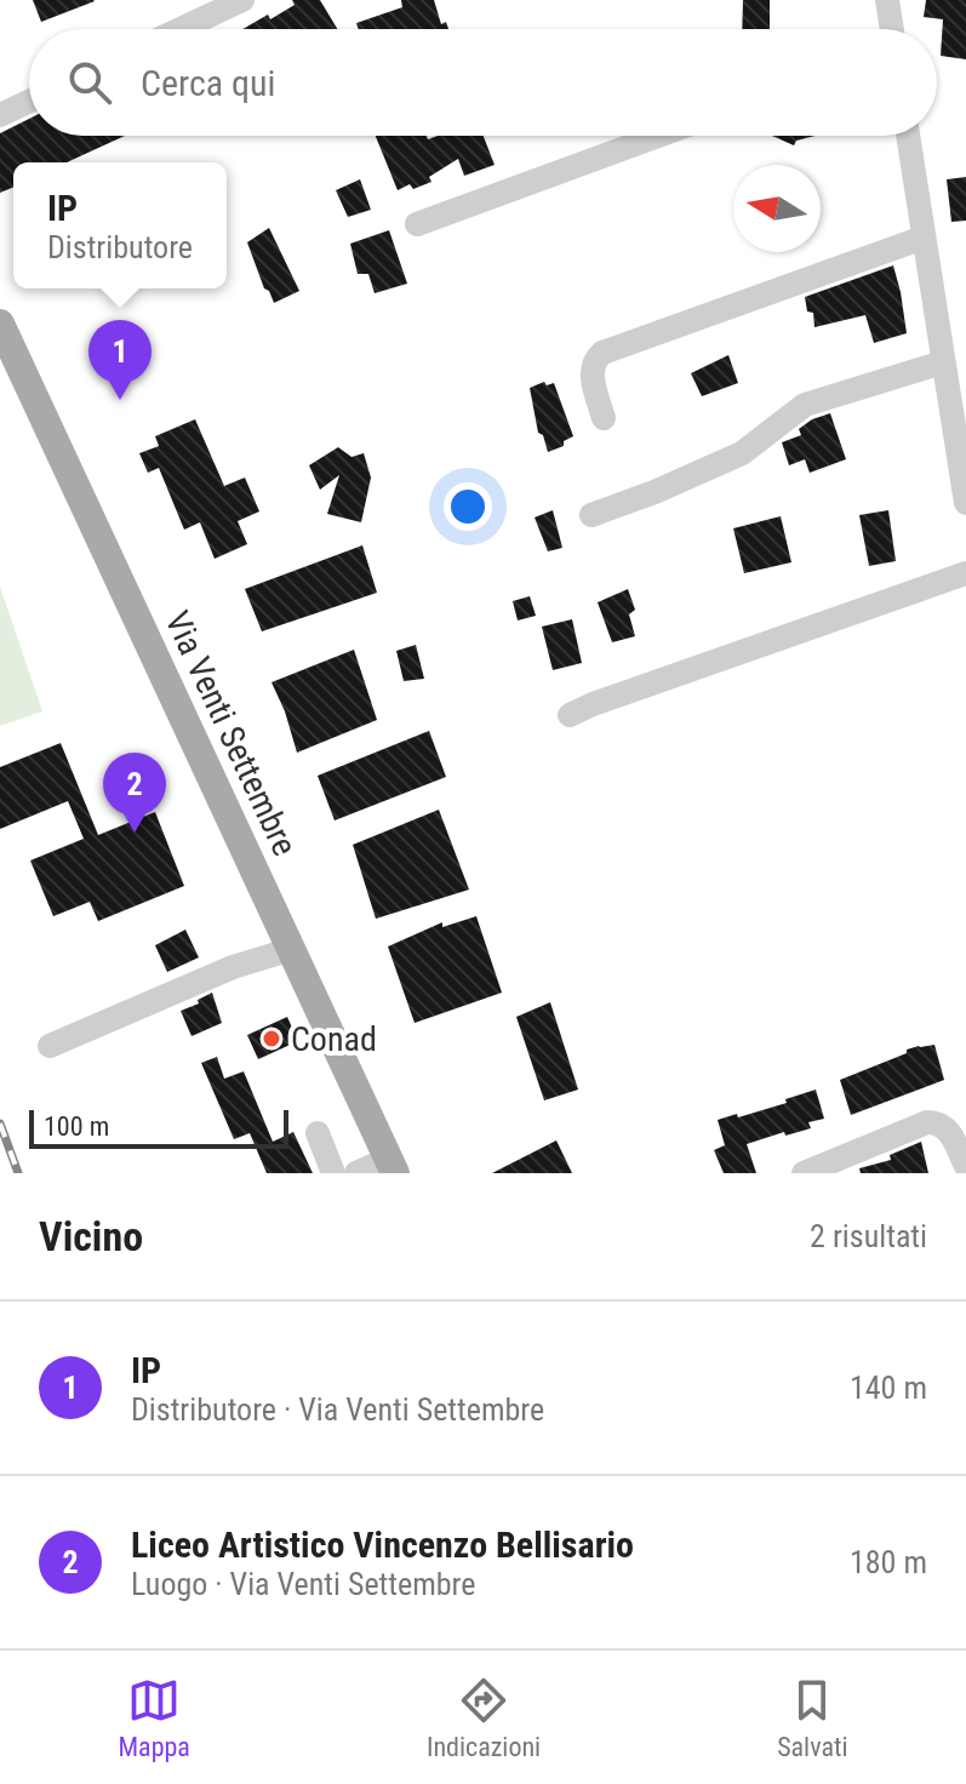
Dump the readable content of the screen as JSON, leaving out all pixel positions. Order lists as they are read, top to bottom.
{
  "streets": {
    "main road": ["Via Venti Settembre"]
  },
  "places": ["Conad"],
  "scale_bar": "100 m",
  "north": "left",
  "page": {
    "search": "Cerca qui",
    "popup": ["IP", "Distributore"],
    "pins": ["1", "2"],
    "scale": "100 m",
    "heading": ["Vicino", "2 risultati"],
    "list": [
      {
        "mark": "1",
        "name": "IP",
        "note": "Distributore · Via Venti Settembre",
        "value": "140 m"
      },
      {
        "mark": "2",
        "name": "Liceo Artistico Vincenzo Bellisario",
        "note": "Luogo · Via Venti Settembre",
        "value": "180 m"
      }
    ],
    "nav": ["Mappa", "Indicazioni", "Salvati"]
  }
}
